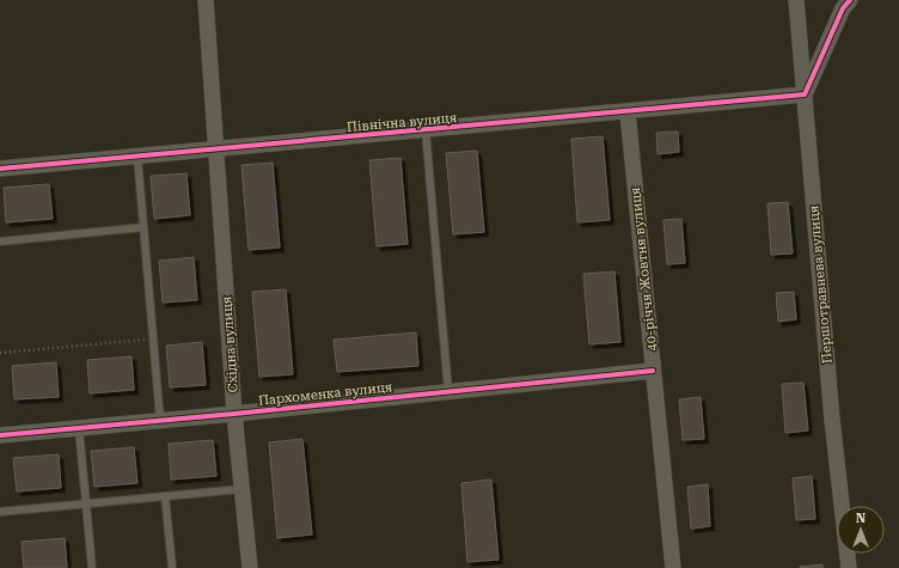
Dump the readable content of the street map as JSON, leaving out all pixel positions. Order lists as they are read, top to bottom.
{
  "streets": {
    "street": [
      "Північна вулиця",
      "40-річчя Жовтня вулиця",
      "Першотравнева вулиця",
      "Східна вулиця",
      "Пархоменка вулиця"
    ]
  },
  "crossings": [
    ["Північна вулиця", "40-річчя Жовтня вулиця"],
    ["Північна вулиця", "Першотравнева вулиця"],
    ["Північна вулиця", "Східна вулиця"],
    ["40-річчя Жовтня вулиця", "Пархоменка вулиця"],
    ["Східна вулиця", "Пархоменка вулиця"]
  ],
  "north": "top"
}
